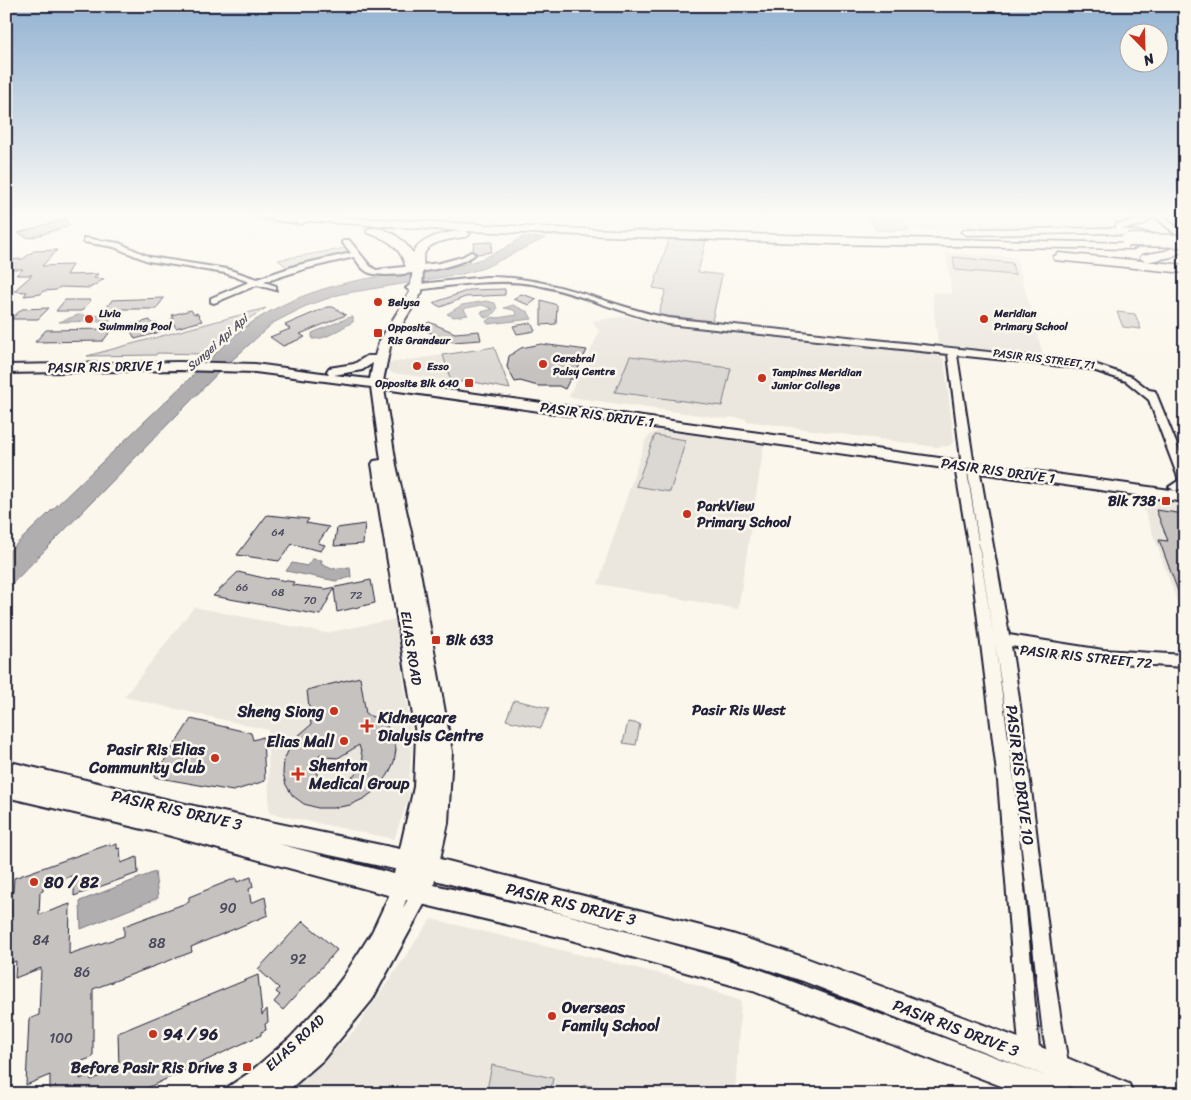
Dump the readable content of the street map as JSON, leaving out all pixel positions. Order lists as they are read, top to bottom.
{
  "streets": {
    "main road": ["PASIR RIS DRIVE 1", "ELIAS ROAD", "PASIR RIS DRIVE 3"],
    "street": ["PASIR RIS STREET 71", "PASIR RIS STREET 72", "PASIR RIS DRIVE 10"]
  },
  "crossings": [
    ["PASIR RIS STREET 71", "PASIR RIS DRIVE 1"],
    ["PASIR RIS STREET 71", "ELIAS ROAD"],
    ["PASIR RIS STREET 71", "PASIR RIS DRIVE 10"],
    ["PASIR RIS DRIVE 1", "ELIAS ROAD"],
    ["PASIR RIS DRIVE 1", "PASIR RIS DRIVE 10"],
    ["ELIAS ROAD", "PASIR RIS DRIVE 3"],
    ["PASIR RIS STREET 72", "PASIR RIS DRIVE 10"],
    ["PASIR RIS DRIVE 10", "PASIR RIS DRIVE 3"]
  ],
  "districts": ["Pasir Ris West"],
  "water": ["Sungei Api Api"],
  "places": {
    "other": [
      "Belysa",
      "Livia Swimming Pool",
      "Meridian Primary School",
      "Cerebral Palsy Centre",
      "Esso",
      "Tampines Meridian Junior College",
      "ParkView Primary School",
      "Sheng Siong",
      "Elias Mall",
      "Pasir Ris Elias Community Club",
      "80 / 82",
      "Overseas Family School",
      "94 / 96"
    ],
    "transit": [
      "Opposite Ris Grandeur",
      "Opposite Blk 640",
      "Blk 738",
      "Blk 633",
      "Before Pasir Ris Drive 3"
    ],
    "health": ["Kidneycare Dialysis Centre", "Shenton Medical Group"]
  },
  "house_numbers": [
    "64",
    "66",
    "68",
    "72",
    "70",
    "90",
    "84",
    "88",
    "92",
    "86",
    "100"
  ],
  "north": "bottom right"
}
